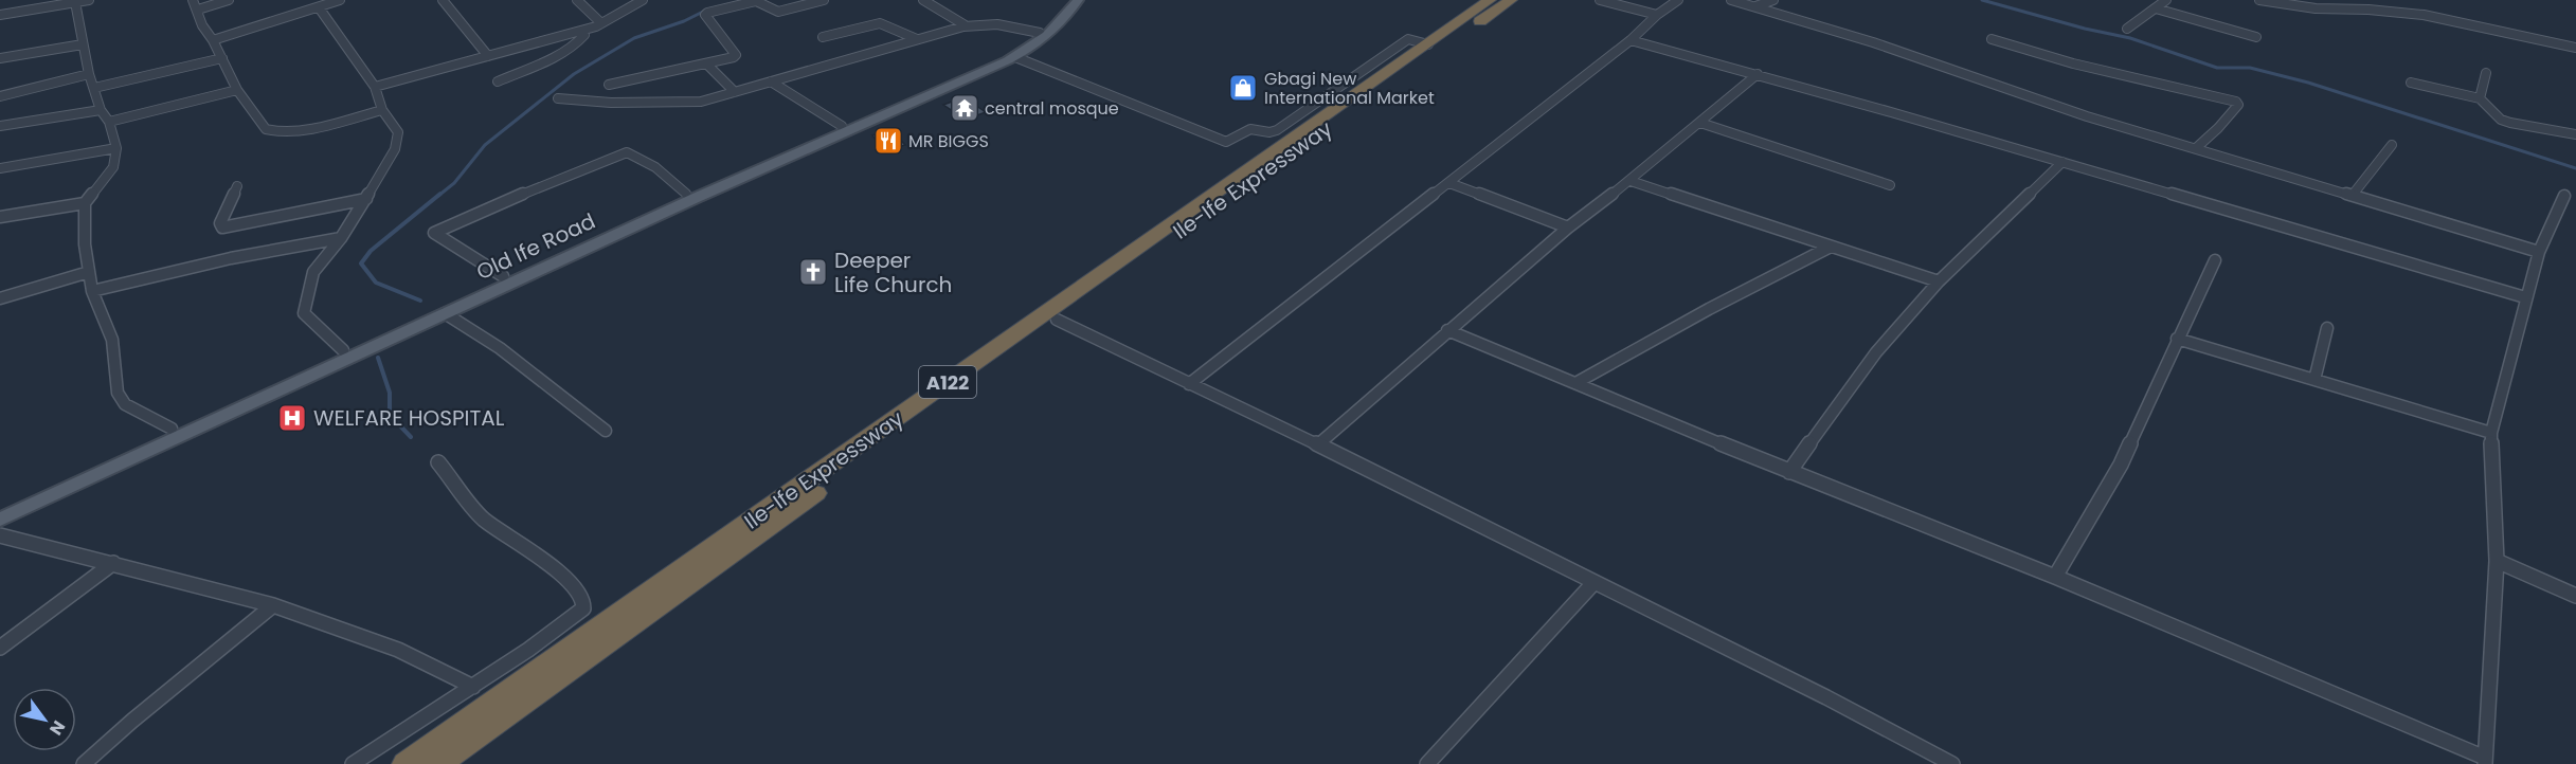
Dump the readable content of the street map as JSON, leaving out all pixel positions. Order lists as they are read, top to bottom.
{
  "streets": {
    "highway": ["Ile-Ife Expressway", "A122"],
    "main road": ["Old Ife Road"]
  },
  "places": {
    "shop": ["Gbagi New International Market"],
    "temple": ["central mosque"],
    "restaurant": ["MR BIGGS"],
    "church": ["Deeper Life Church"],
    "hospital": ["WELFARE HOSPITAL"]
  },
  "north": "bottom right"
}
